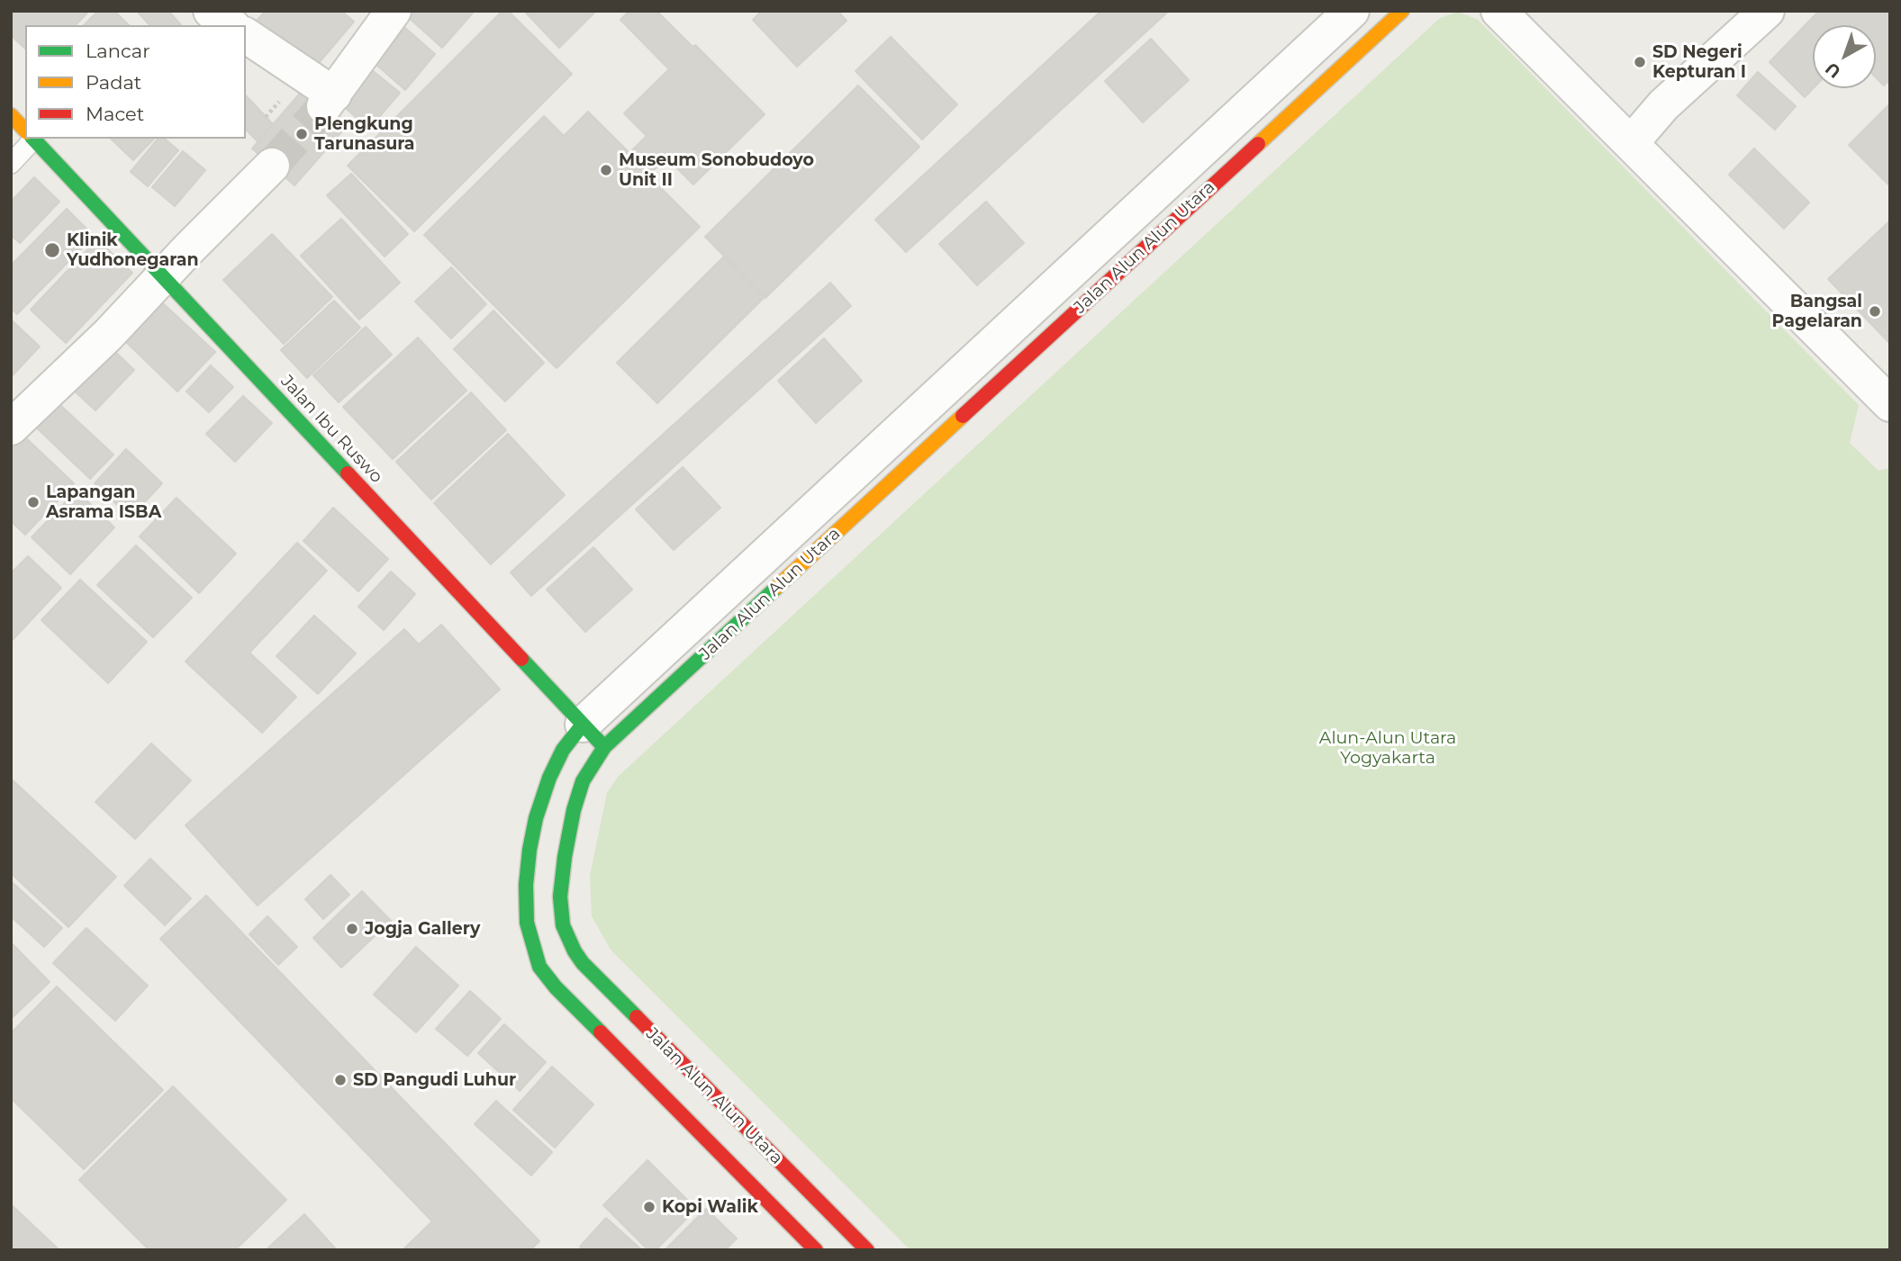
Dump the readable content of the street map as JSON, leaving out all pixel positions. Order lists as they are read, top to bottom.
{
  "streets": {
    "street": ["Jalan Alun Alun Utara", "Jalan Ibu Ruswo"]
  },
  "crossings": [
    ["Jalan Alun Alun Utara", "Jalan Ibu Ruswo"]
  ],
  "parks": ["Alun-Alun Utara Yogyakarta"],
  "places": [
    "SD Negeri Kepturan I",
    "Plengkung Tarunasura",
    "Museum Sonobudoyo Unit II",
    "Klinik Yudhonegaran",
    "Bangsal Pagelaran",
    "Lapangan Asrama ISBA",
    "Jogja Gallery",
    "SD Pangudi Luhur",
    "Kopi Walik"
  ],
  "legend": ["Lancar", "Padat", "Macet"],
  "north": "bottom left"
}
